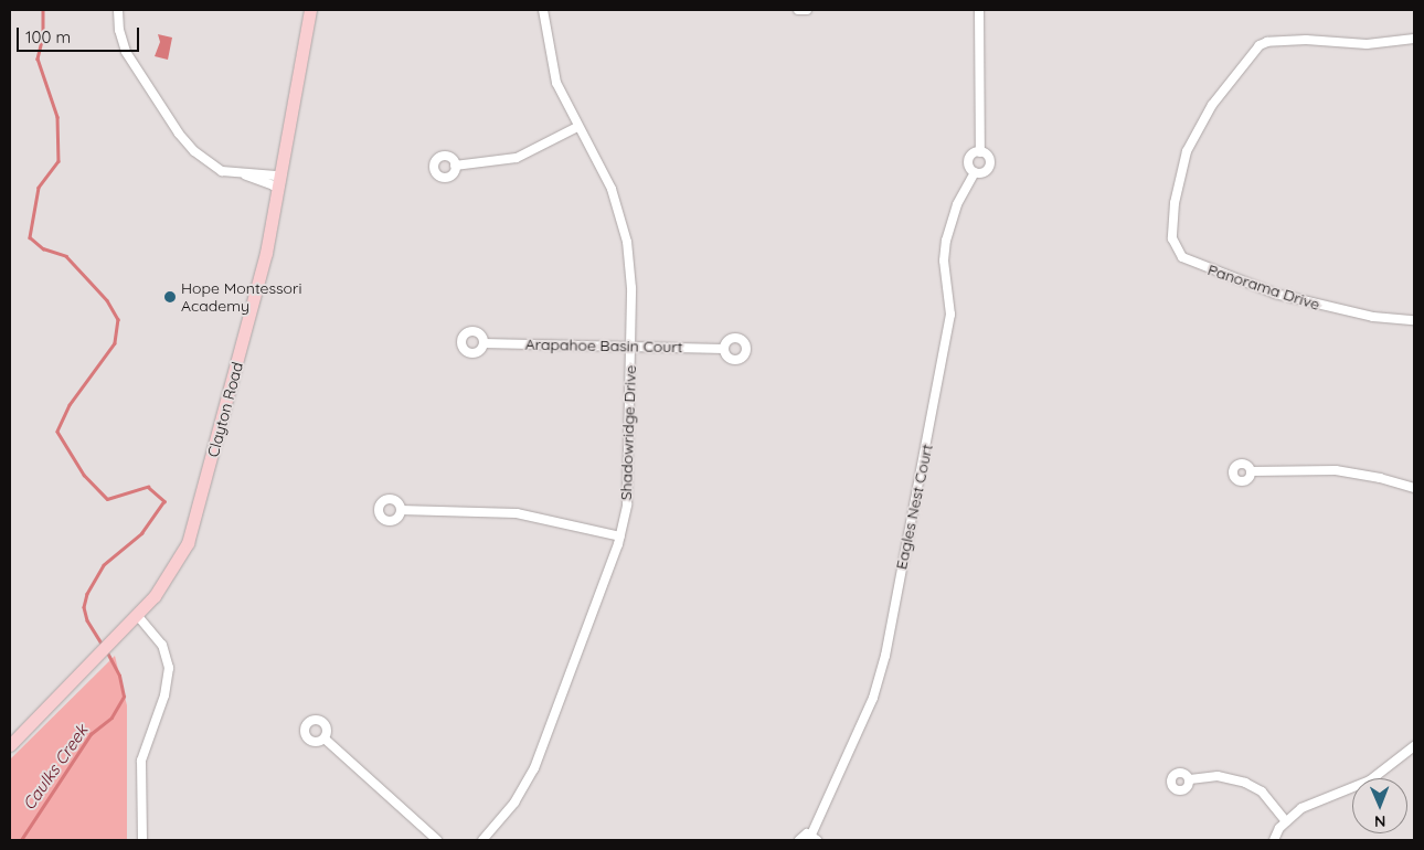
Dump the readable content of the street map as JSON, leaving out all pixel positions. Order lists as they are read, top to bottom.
{
  "streets": {
    "main road": ["Clayton Road"],
    "street": [
      "Panorama Drive",
      "Arapahoe Basin Court",
      "Shadowridge Drive",
      "Eagles Nest Court"
    ]
  },
  "crossings": [
    ["Arapahoe Basin Court", "Shadowridge Drive"]
  ],
  "water": ["Caulks Creek"],
  "places": ["Hope Montessori Academy"],
  "scale_bar": "100 m",
  "north": "bottom"
}
